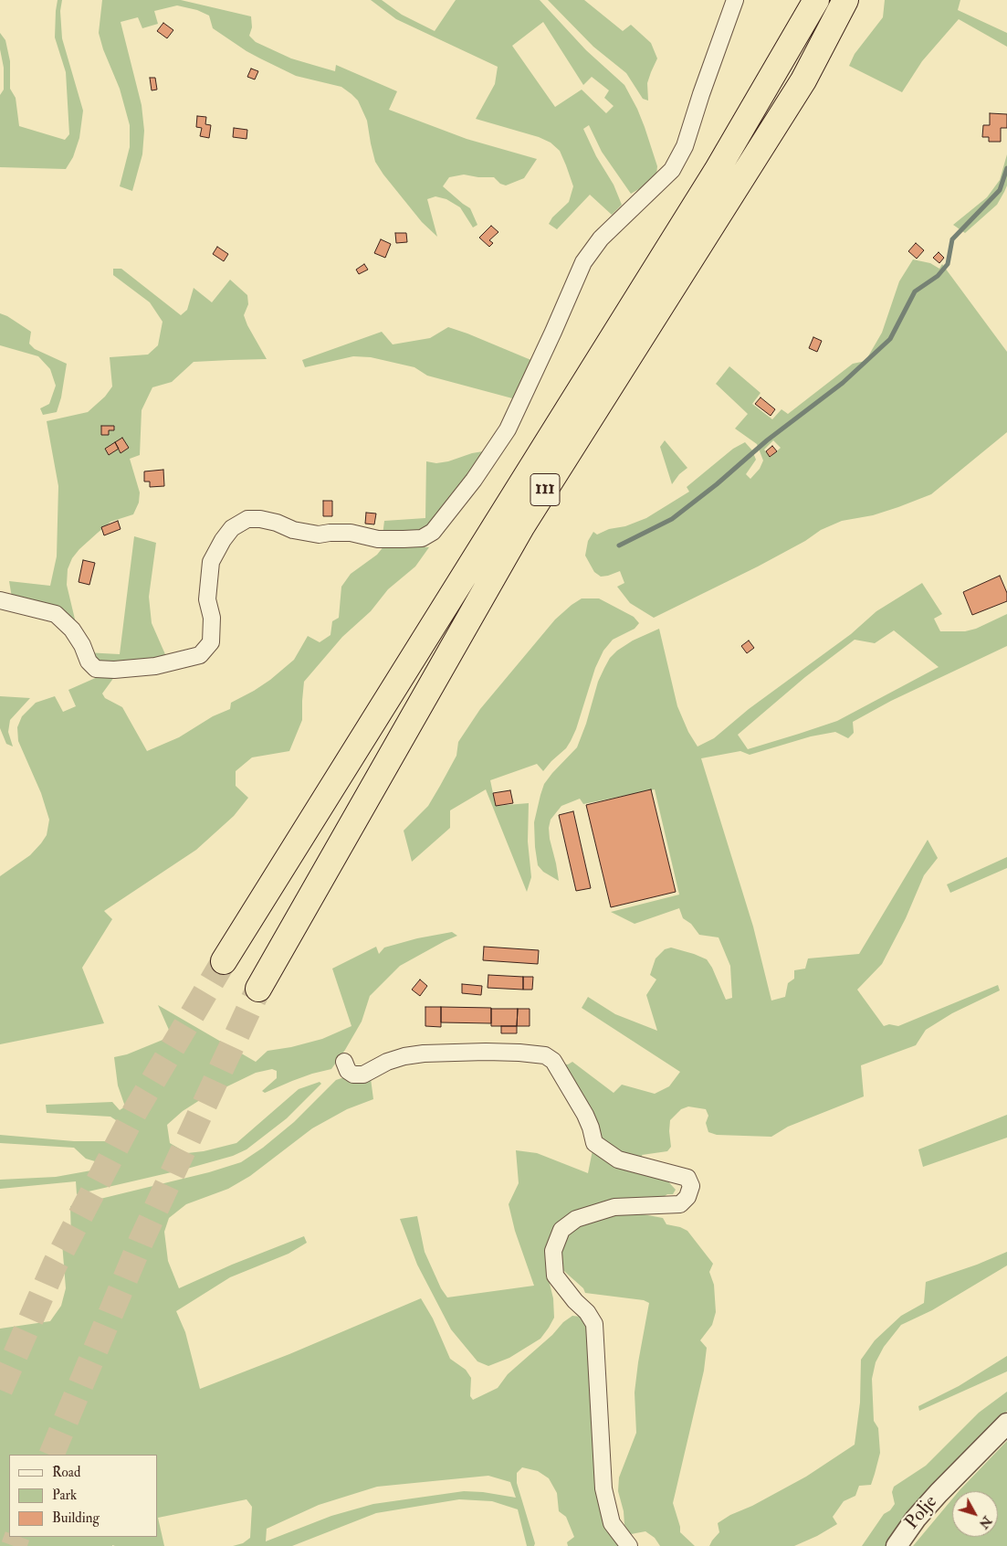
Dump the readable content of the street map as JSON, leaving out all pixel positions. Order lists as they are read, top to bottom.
{
  "streets": {
    "highway": ["111"],
    "street": ["Polje"]
  },
  "legend": ["Road", "Park", "Building"],
  "north": "bottom right"
}
